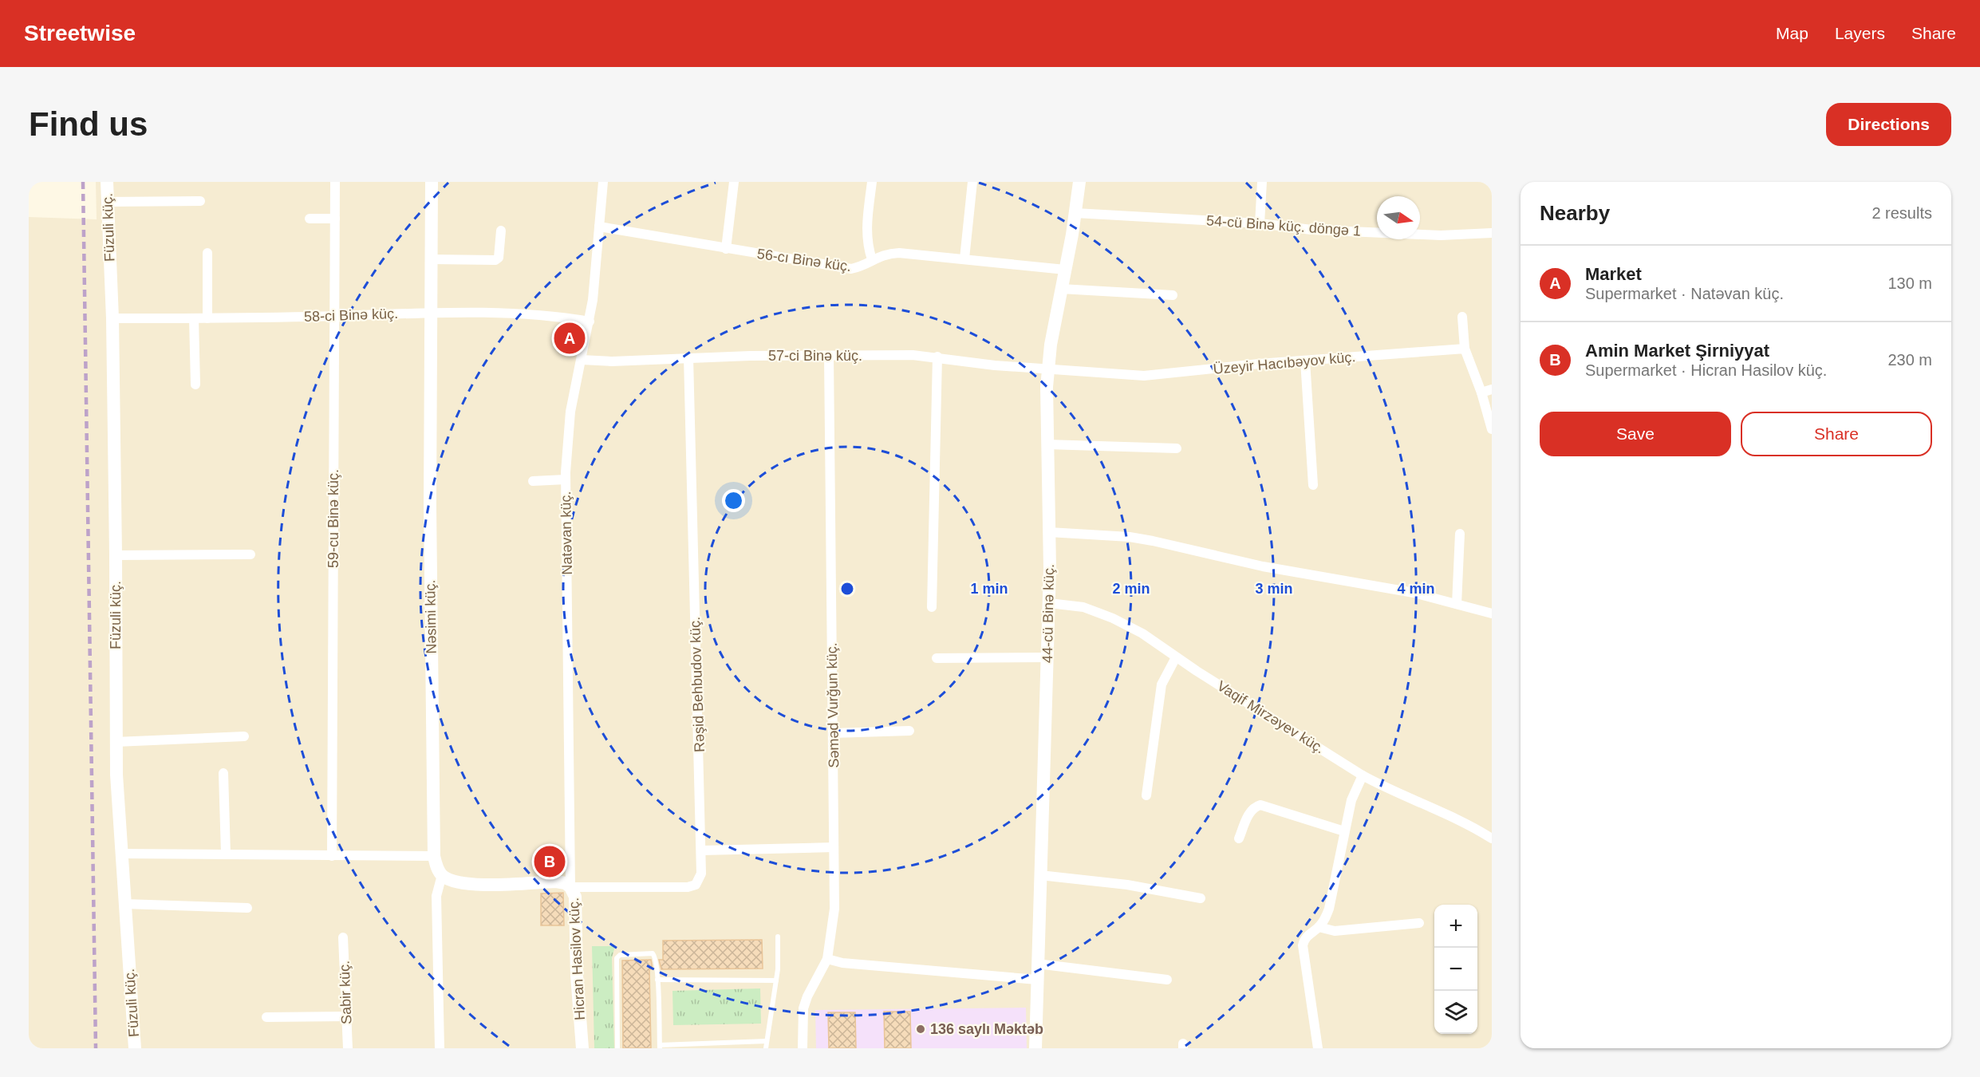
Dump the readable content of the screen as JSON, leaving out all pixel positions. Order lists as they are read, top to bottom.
{
  "streets": {
    "street": [
      "54-cü Binə küç. döngə 1",
      "Füzuli küç.",
      "56-cı Binə küç.",
      "58-ci Binə küç.",
      "57-ci Binə küç.",
      "Üzeyir Hacıbəyov küç.",
      "59-cu Binə küç.",
      "Natəvan küç.",
      "44-cü Binə küç.",
      "Nəsimi küç.",
      "Rəşid Behbudov küç.",
      "Səməd Vurğun küç.",
      "Vaqif Mirzəyev küç.",
      "Hicran Hasilov küç.",
      "Sabir küç."
    ]
  },
  "crossings": [
    ["54-cü Binə küç. döngə 1", "44-cü Binə küç."],
    ["Füzuli küç.", "58-ci Binə küç."],
    ["56-cı Binə küç.", "Natəvan küç."],
    ["56-cı Binə küç.", "44-cü Binə küç."],
    ["58-ci Binə küç.", "59-cu Binə küç."],
    ["58-ci Binə küç.", "Natəvan küç."],
    ["58-ci Binə küç.", "Nəsimi küç."],
    ["57-ci Binə küç.", "Üzeyir Hacıbəyov küç."],
    ["57-ci Binə küç.", "Natəvan küç."],
    ["57-ci Binə küç.", "44-cü Binə küç."],
    ["57-ci Binə küç.", "Rəşid Behbudov küç."],
    ["57-ci Binə küç.", "Səməd Vurğun küç."],
    ["Üzeyir Hacıbəyov küç.", "44-cü Binə küç."],
    ["Natəvan küç.", "Rəşid Behbudov küç."],
    ["Natəvan küç.", "Hicran Hasilov küç."],
    ["44-cü Binə küç.", "Vaqif Mirzəyev küç."],
    ["Nəsimi küç.", "Hicran Hasilov küç."],
    ["Rəşid Behbudov küç.", "Hicran Hasilov küç."]
  ],
  "places": ["136 saylı Məktəb"],
  "north": "right",
  "page": {
    "header": "Streetwise",
    "nav": ["Map", "Layers", "Share"],
    "buttons": [
      "Directions",
      ["Save", "Share"]
    ],
    "title": "Find us",
    "heading": ["Nearby", "2 results"],
    "list": [
      {
        "mark": "A",
        "name": "Market",
        "note": "Supermarket · Natəvan küç.",
        "value": "130 m"
      },
      {
        "mark": "B",
        "name": "Amin Market Şirniyyat",
        "note": "Supermarket · Hicran Hasilov küç.",
        "value": "230 m"
      }
    ],
    "pins": ["A", "B"],
    "map_buttons": ["+", "−"]
  },
  "rings": [
    "1 min",
    "2 min",
    "3 min",
    "4 min"
  ]
}
